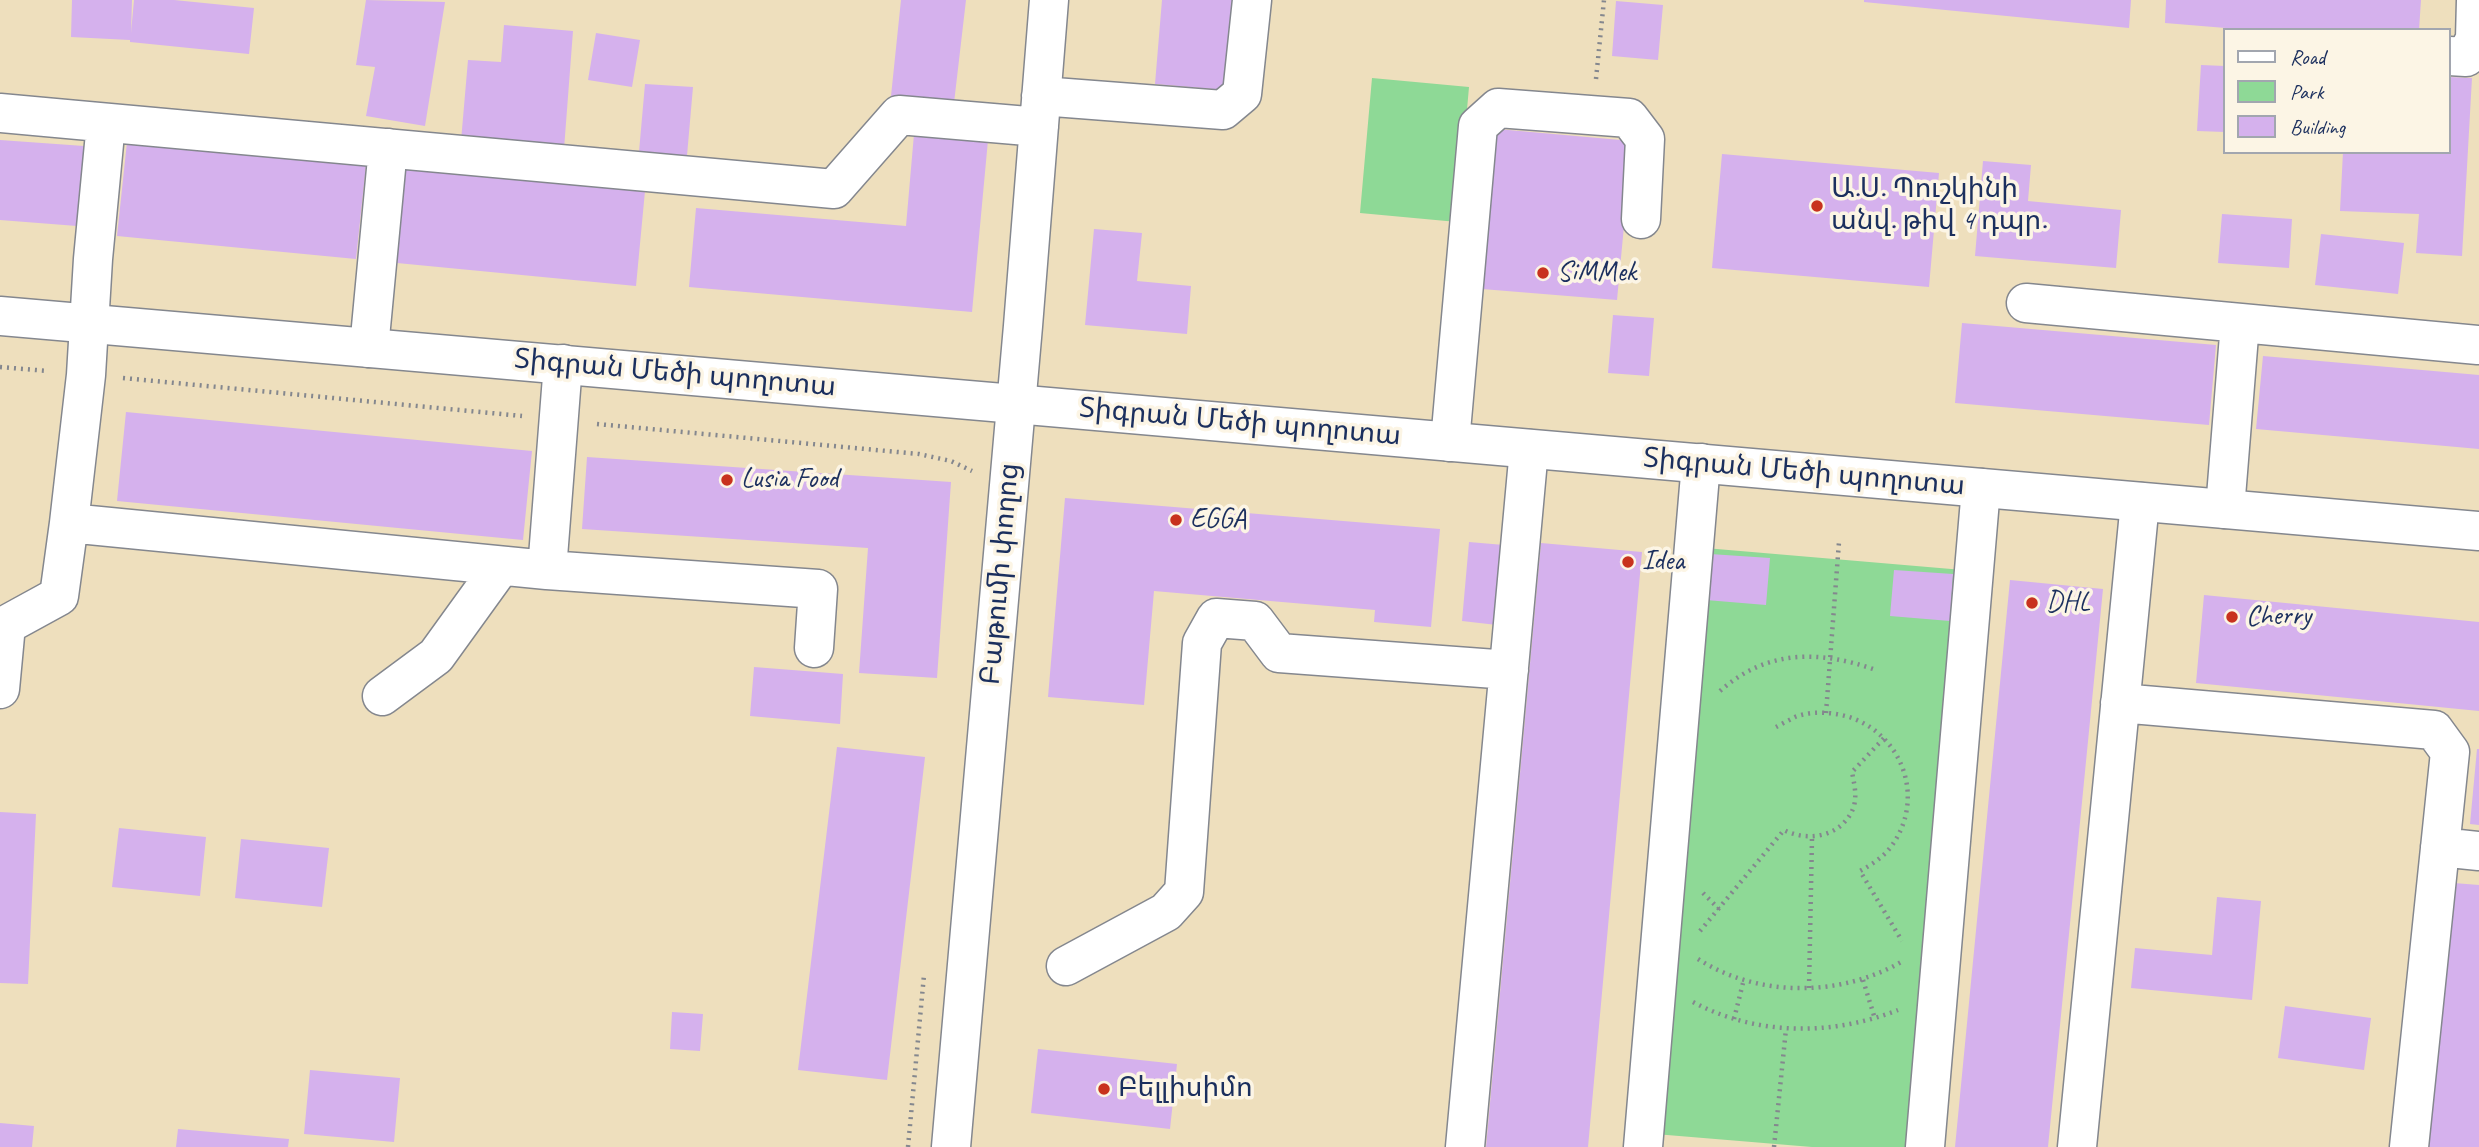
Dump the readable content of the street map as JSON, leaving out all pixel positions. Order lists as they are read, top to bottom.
{
  "streets": {
    "main road": ["Տիգրան Մեծի պողոտա", "Բաթումի փողոց"]
  },
  "crossings": [
    ["Տիգրան Մեծի պողոտա", "Բաթումի փողոց"]
  ],
  "places": [
    "Ա.Ս. Պուշկինի անվ. թիվ 4 դպր.",
    "SiMMek",
    "Lusia Food",
    "EGGA",
    "Idea",
    "DHL",
    "Cherry",
    "Բելլիսիմո"
  ],
  "legend": ["Road", "Park", "Building"]
}
